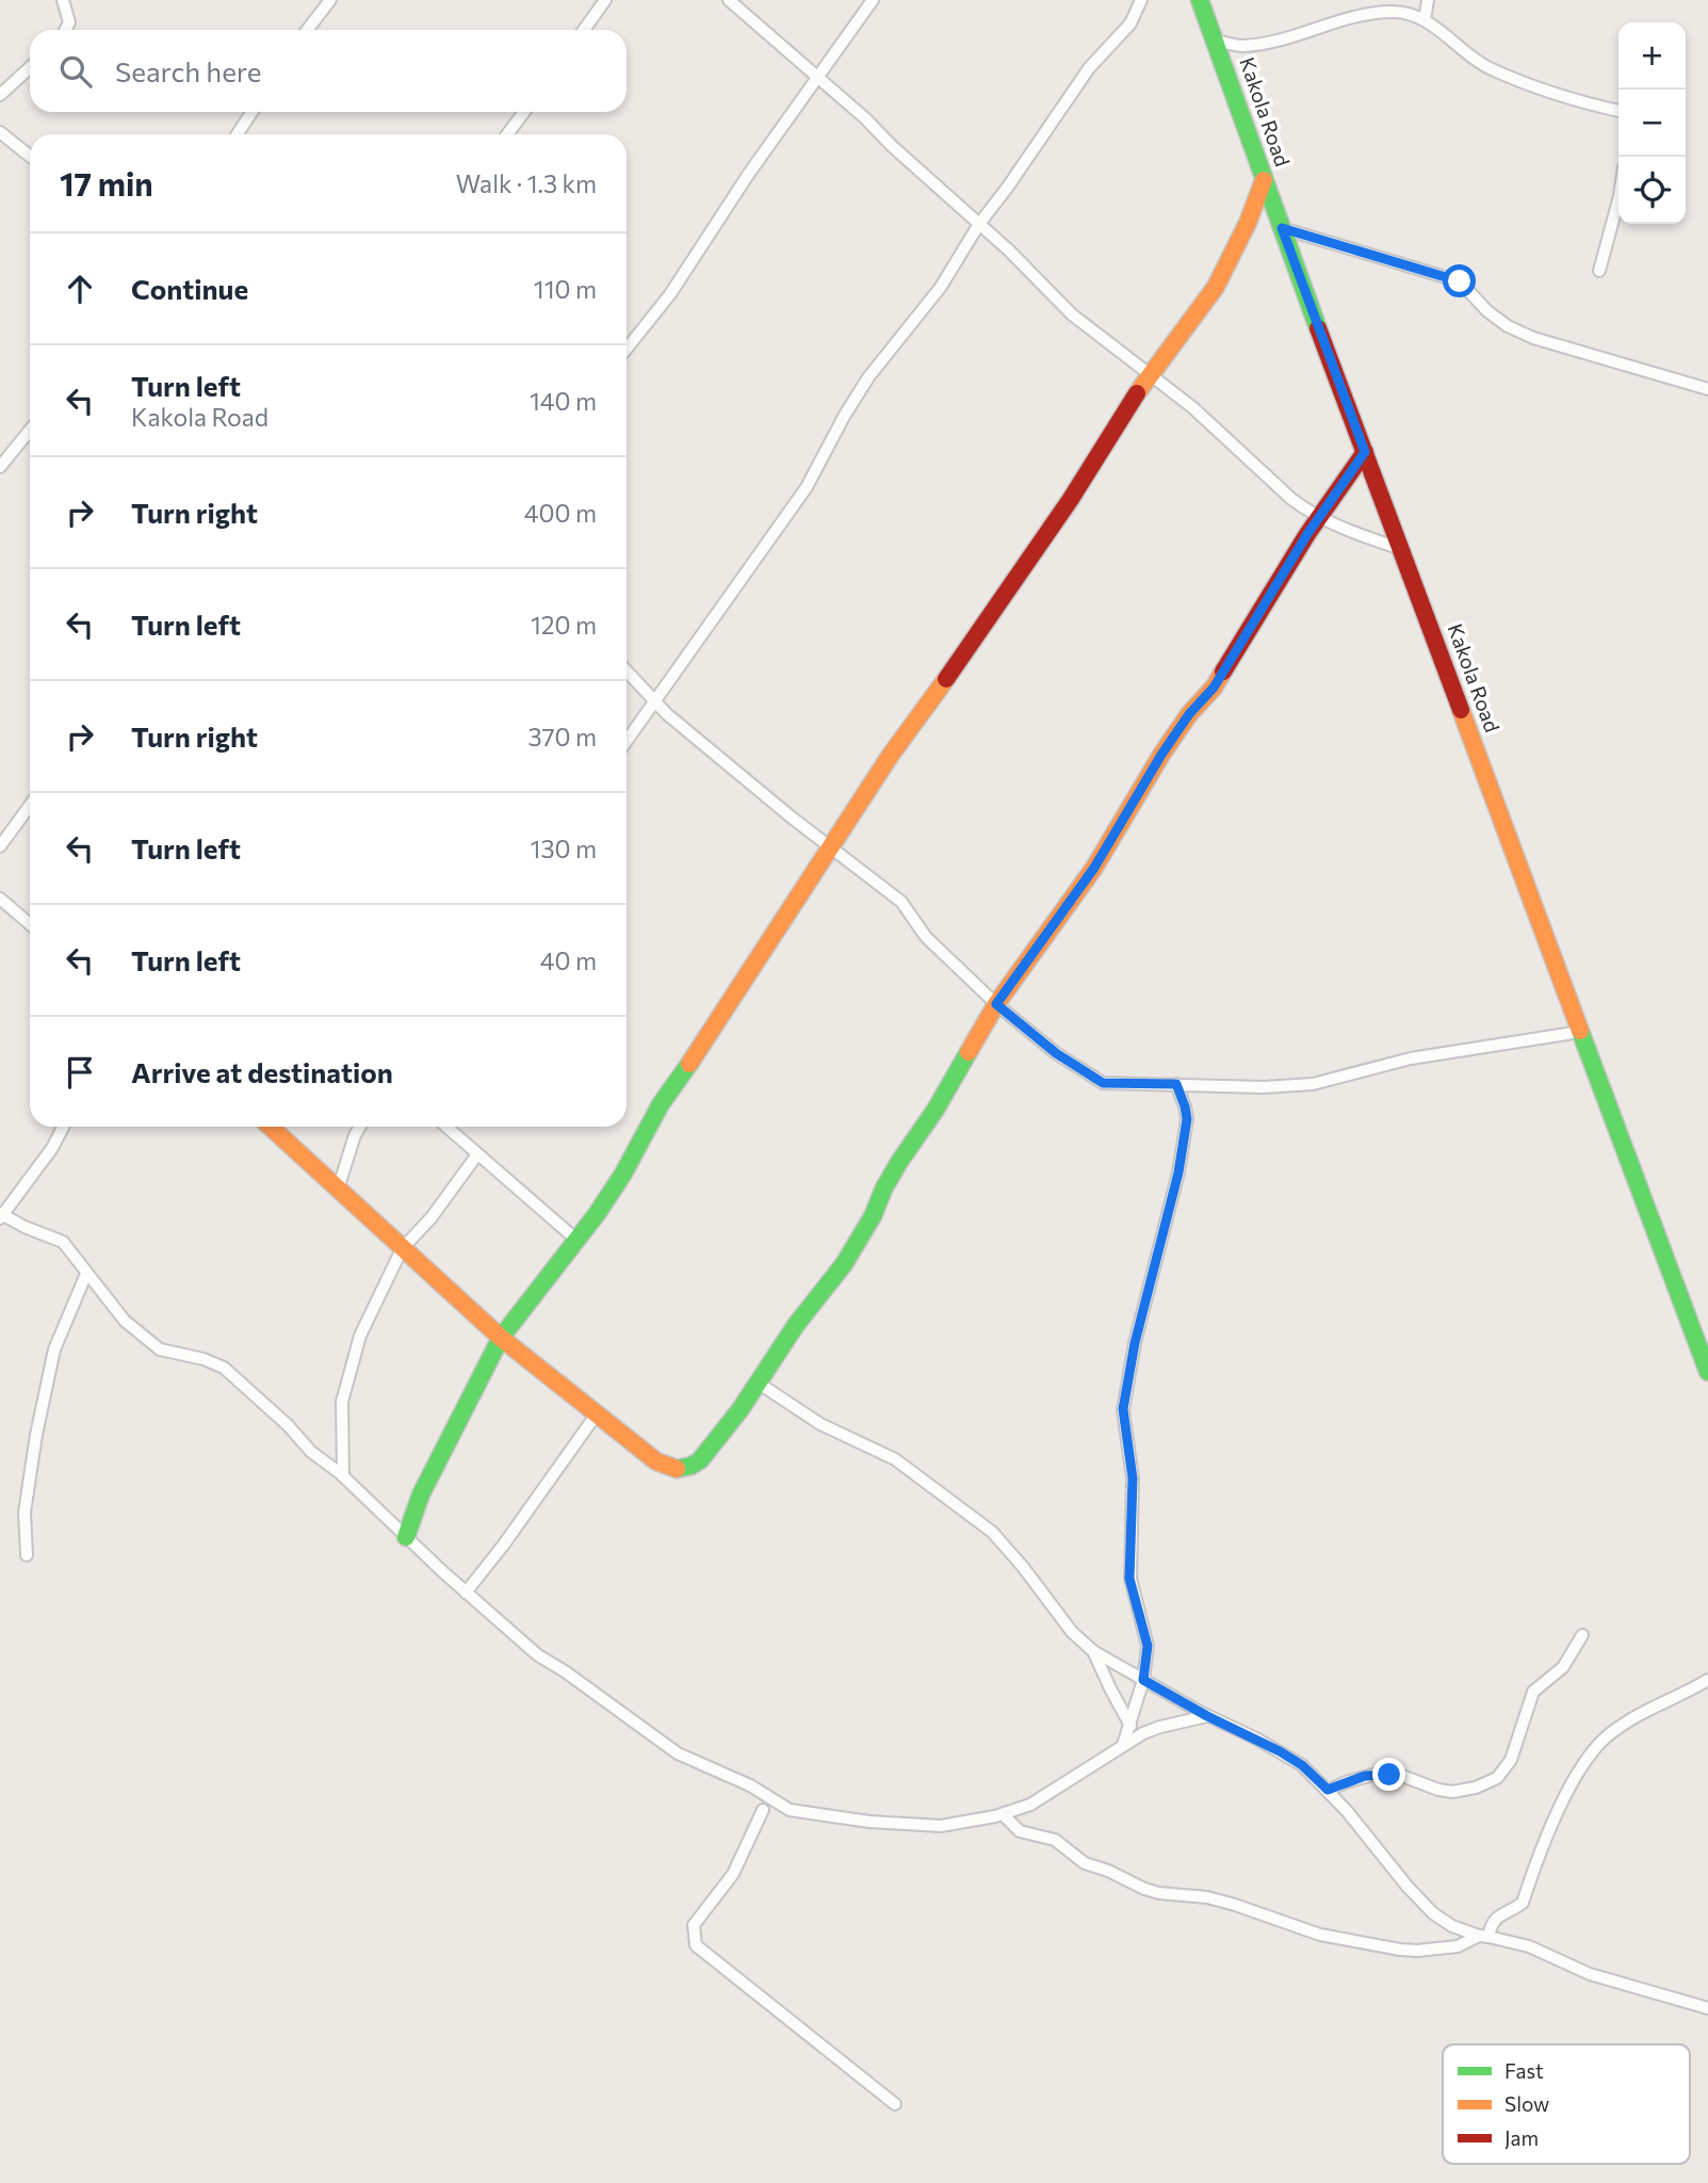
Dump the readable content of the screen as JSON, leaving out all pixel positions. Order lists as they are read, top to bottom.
{
  "streets": {
    "street": ["Kakola Road"]
  },
  "legend": ["Fast", "Slow", "Jam"],
  "page": {
    "map_buttons": ["+", "−"],
    "search": "Search here",
    "heading": ["17 min", "Walk · 1.3 km"],
    "list": [
      ["Continue", "110 m"],
      ["Turn left", "Kakola Road", "140 m"],
      ["Turn right", "400 m"],
      ["Turn left", "120 m"],
      ["Turn right", "370 m"],
      ["Turn left", "130 m"],
      ["Turn left", "40 m"],
      "Arrive at destination"
    ]
  }
}
